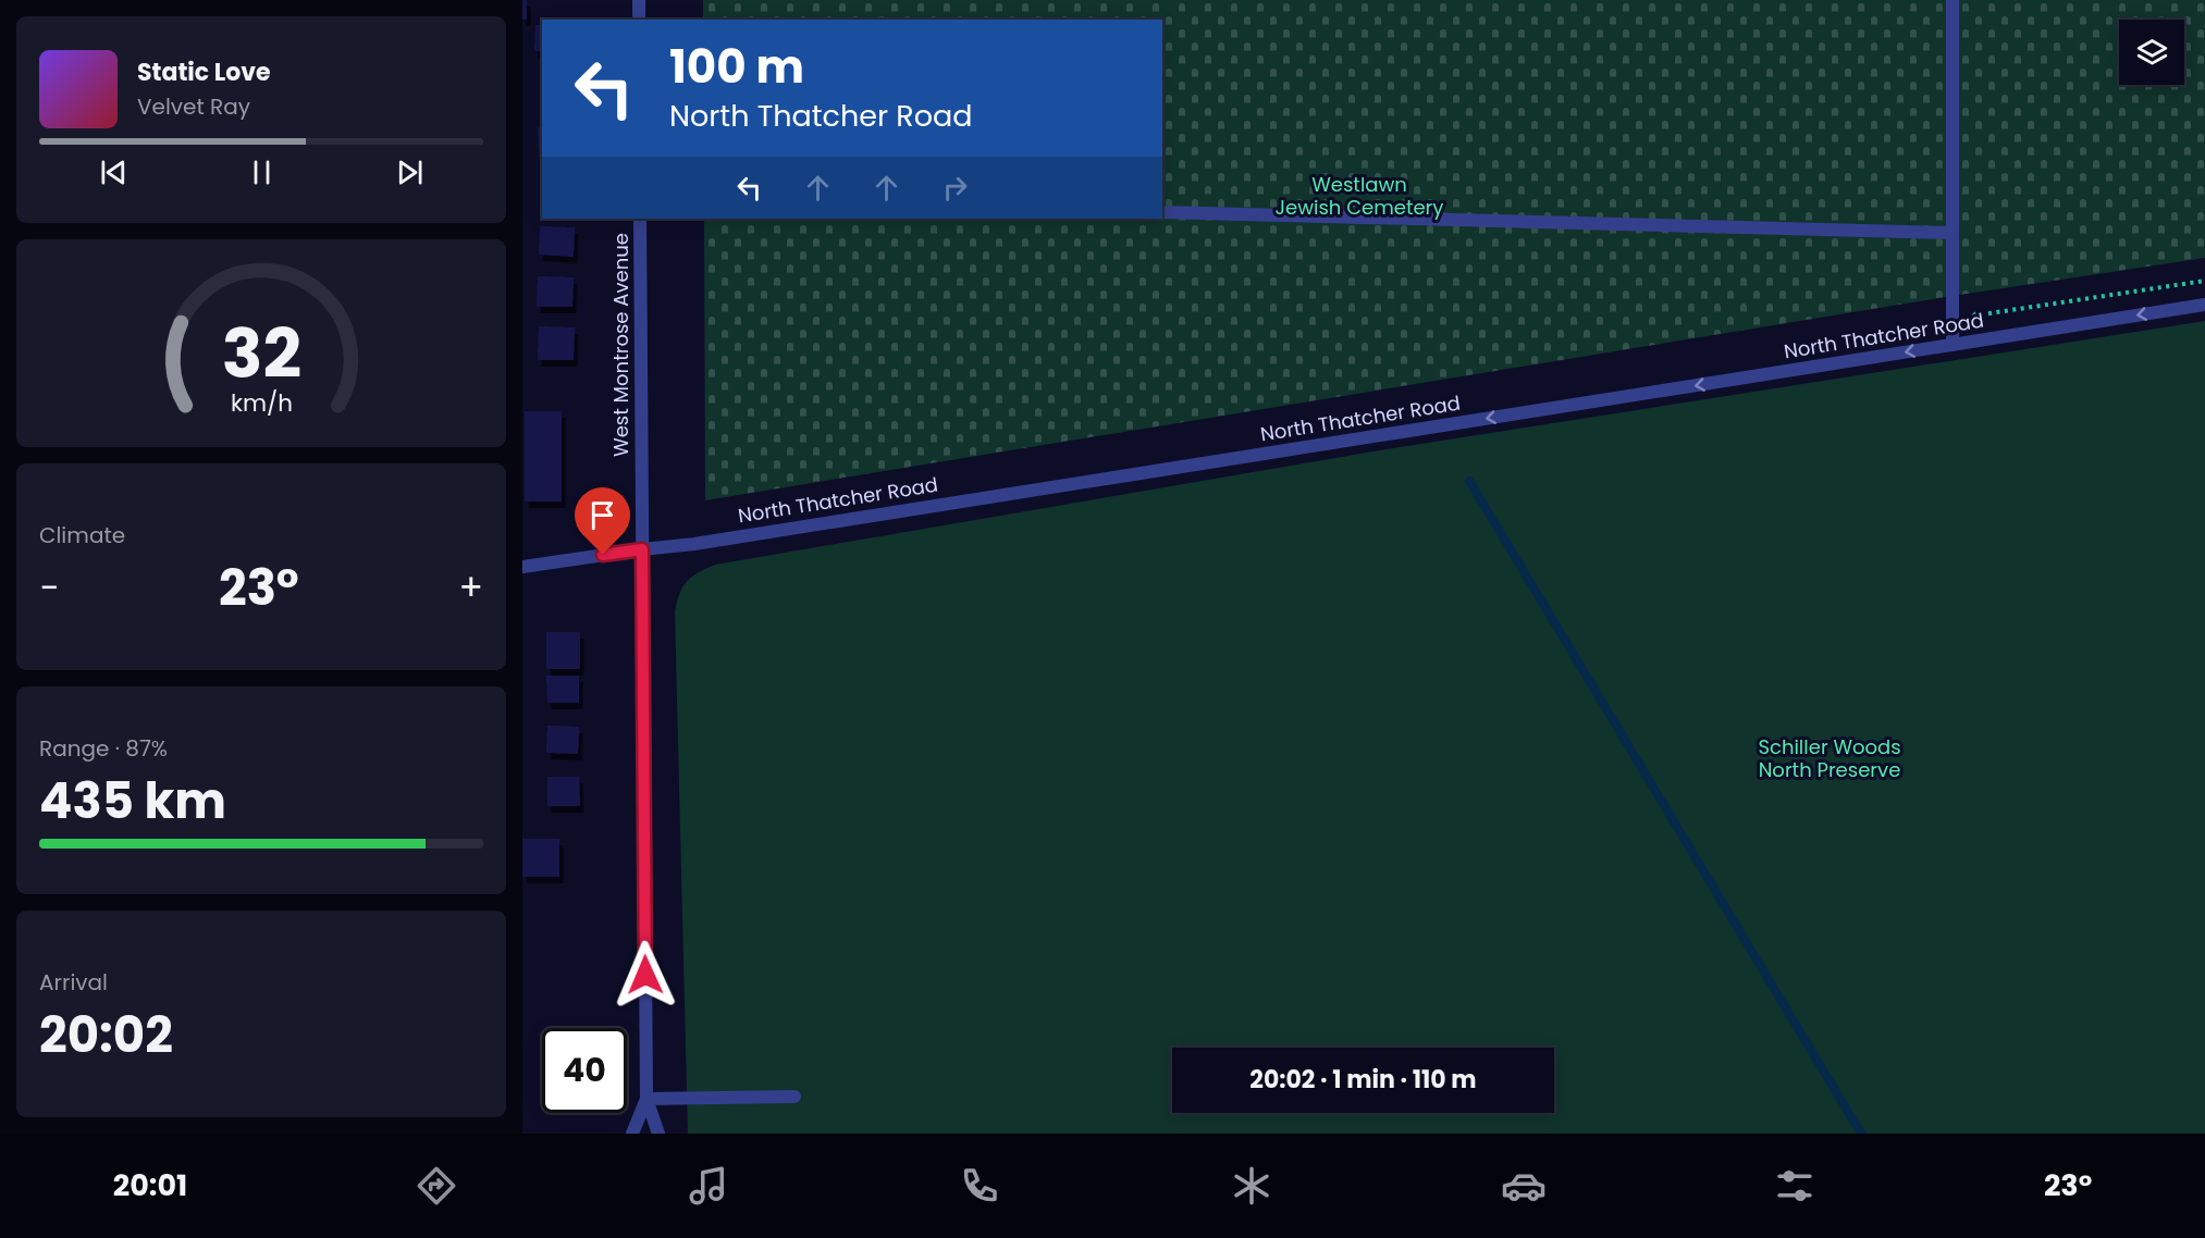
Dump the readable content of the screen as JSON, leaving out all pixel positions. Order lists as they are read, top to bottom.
{
  "streets": {
    "street": ["North Thatcher Road", "West Montrose Avenue"]
  },
  "crossings": [
    ["North Thatcher Road", "West Montrose Avenue"]
  ],
  "one_way": ["North Thatcher Road"],
  "parks": ["Westlawn Jewish Cemetery", "Schiller Woods North Preserve"],
  "page": {
    "turn": ["100 m", "North Thatcher Road"],
    "song": ["Static Love", "Velvet Ray"],
    "tile": [
      "Climate",
      ["Range · 87%", "435 km"],
      ["Arrival", "20:02"]
    ],
    "heat": ["−", "23°", "+"],
    "limit": "40",
    "trip": "20:02 · 1 min · 110 m",
    "tabs": ["20:01", "23°"],
    "gauge": ["32", "km/h"]
  }
}
